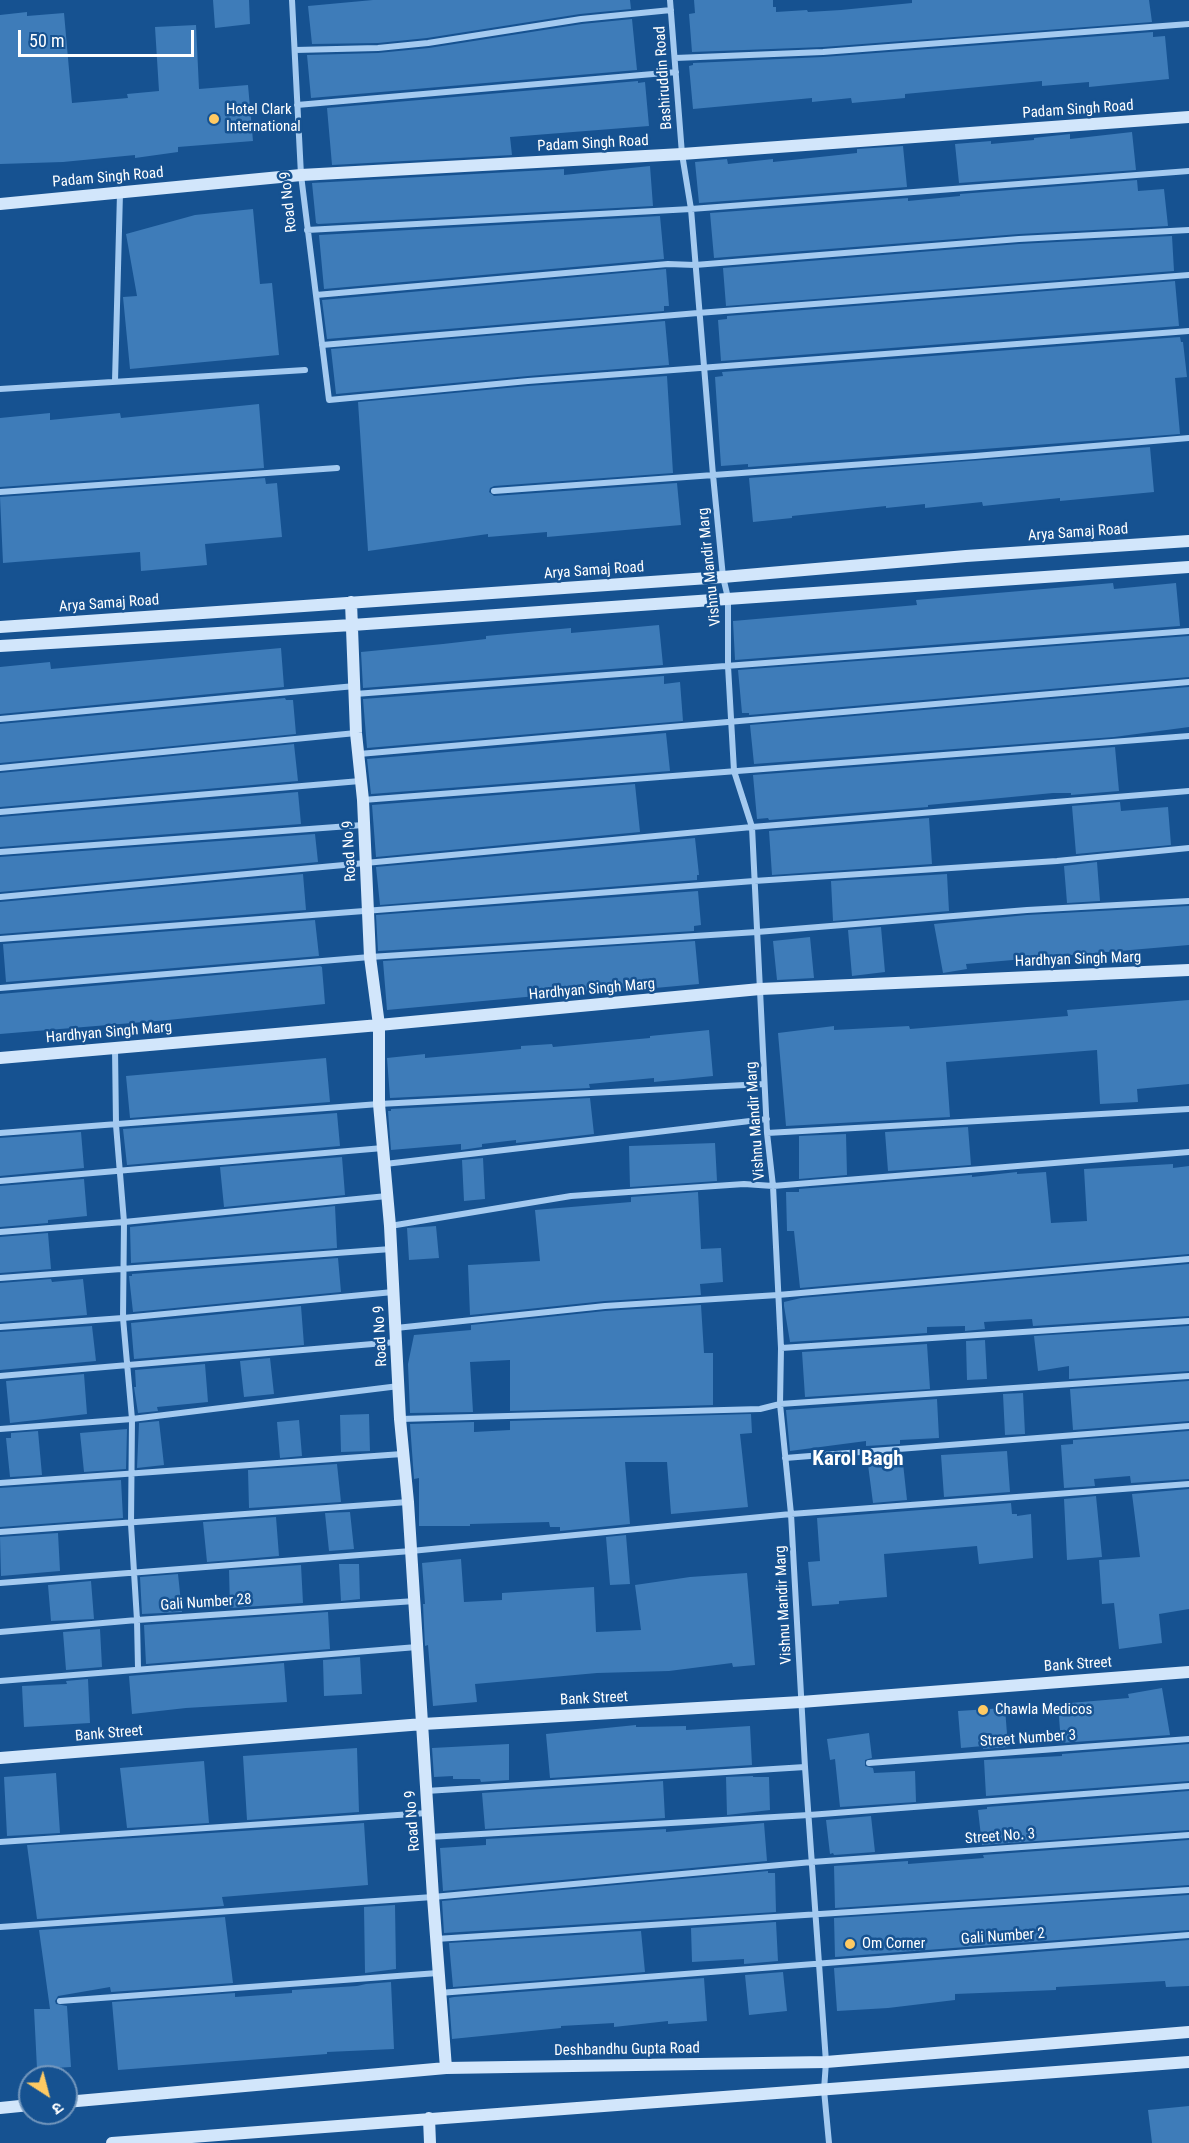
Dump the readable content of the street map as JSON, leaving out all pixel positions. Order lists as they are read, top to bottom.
{
  "streets": {
    "street": [
      "Bashiruddin Road",
      "Padam Singh Road",
      "Road No 9",
      "Arya Samaj Road",
      "Vishnu Mandir Marg",
      "Hardhyan Singh Marg",
      "Gali Number 28",
      "Bank Street",
      "Street Number 3",
      "Street No. 3",
      "Gali Number 2",
      "Deshbandhu Gupta Road"
    ]
  },
  "crossings": [
    ["Bashiruddin Road", "Padam Singh Road"],
    ["Bashiruddin Road", "Vishnu Mandir Marg"],
    ["Padam Singh Road", "Road No 9"],
    ["Padam Singh Road", "Vishnu Mandir Marg"],
    ["Road No 9", "Arya Samaj Road"],
    ["Road No 9", "Vishnu Mandir Marg"],
    ["Road No 9", "Hardhyan Singh Marg"],
    ["Road No 9", "Gali Number 28"],
    ["Road No 9", "Bank Street"],
    ["Road No 9", "Street No. 3"],
    ["Road No 9", "Gali Number 2"],
    ["Road No 9", "Deshbandhu Gupta Road"],
    ["Arya Samaj Road", "Vishnu Mandir Marg"],
    ["Vishnu Mandir Marg", "Hardhyan Singh Marg"],
    ["Vishnu Mandir Marg", "Bank Street"],
    ["Vishnu Mandir Marg", "Street No. 3"],
    ["Vishnu Mandir Marg", "Gali Number 2"],
    ["Vishnu Mandir Marg", "Deshbandhu Gupta Road"]
  ],
  "districts": ["Karol Bagh"],
  "places": ["Hotel Clark International", "Chawla Medicos", "Om Corner"],
  "scale_bar": "50 m",
  "north": "bottom right"
}
